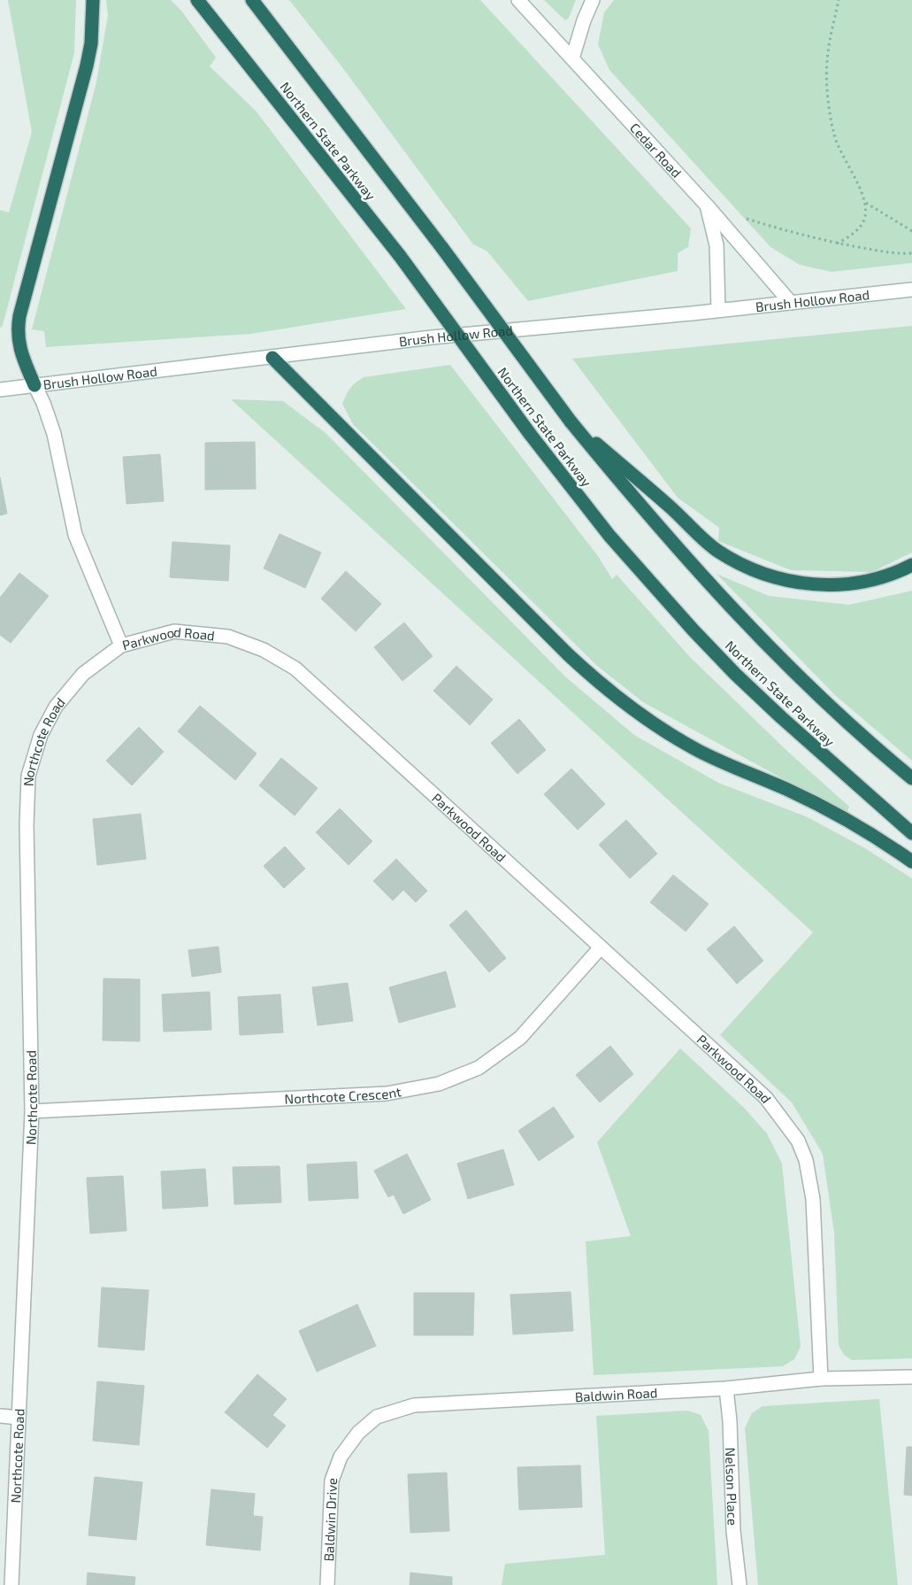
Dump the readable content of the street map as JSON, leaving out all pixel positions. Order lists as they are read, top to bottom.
{
  "streets": {
    "highway": ["Northern State Parkway"],
    "street": [
      "Cedar Road",
      "Brush Hollow Road",
      "Parkwood Road",
      "Northcote Road",
      "Northcote Crescent",
      "Baldwin Road",
      "Nelson Place",
      "Baldwin Drive"
    ]
  },
  "crossings": [
    ["Cedar Road", "Brush Hollow Road"],
    ["Brush Hollow Road", "Parkwood Road"],
    ["Parkwood Road", "Northcote Road"],
    ["Parkwood Road", "Northcote Crescent"],
    ["Parkwood Road", "Baldwin Road"],
    ["Northcote Road", "Northcote Crescent"],
    ["Baldwin Road", "Nelson Place"],
    ["Baldwin Road", "Baldwin Drive"]
  ]
}
